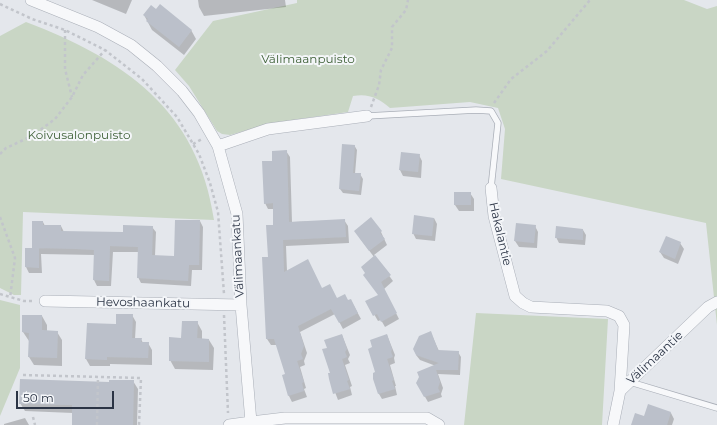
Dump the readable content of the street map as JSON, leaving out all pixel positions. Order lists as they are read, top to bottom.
{
  "streets": {
    "street": [
      "Hakalantie",
      "Välimaankatu",
      "Hevoshaankatu",
      "Välimaantie"
    ]
  },
  "crossings": [
    ["Hakalantie", "Välimaantie"],
    ["Välimaankatu", "Hevoshaankatu"]
  ],
  "parks": ["Välimaanpuisto", "Koivusalonpuisto"],
  "scale_bar": "50 m"
}
